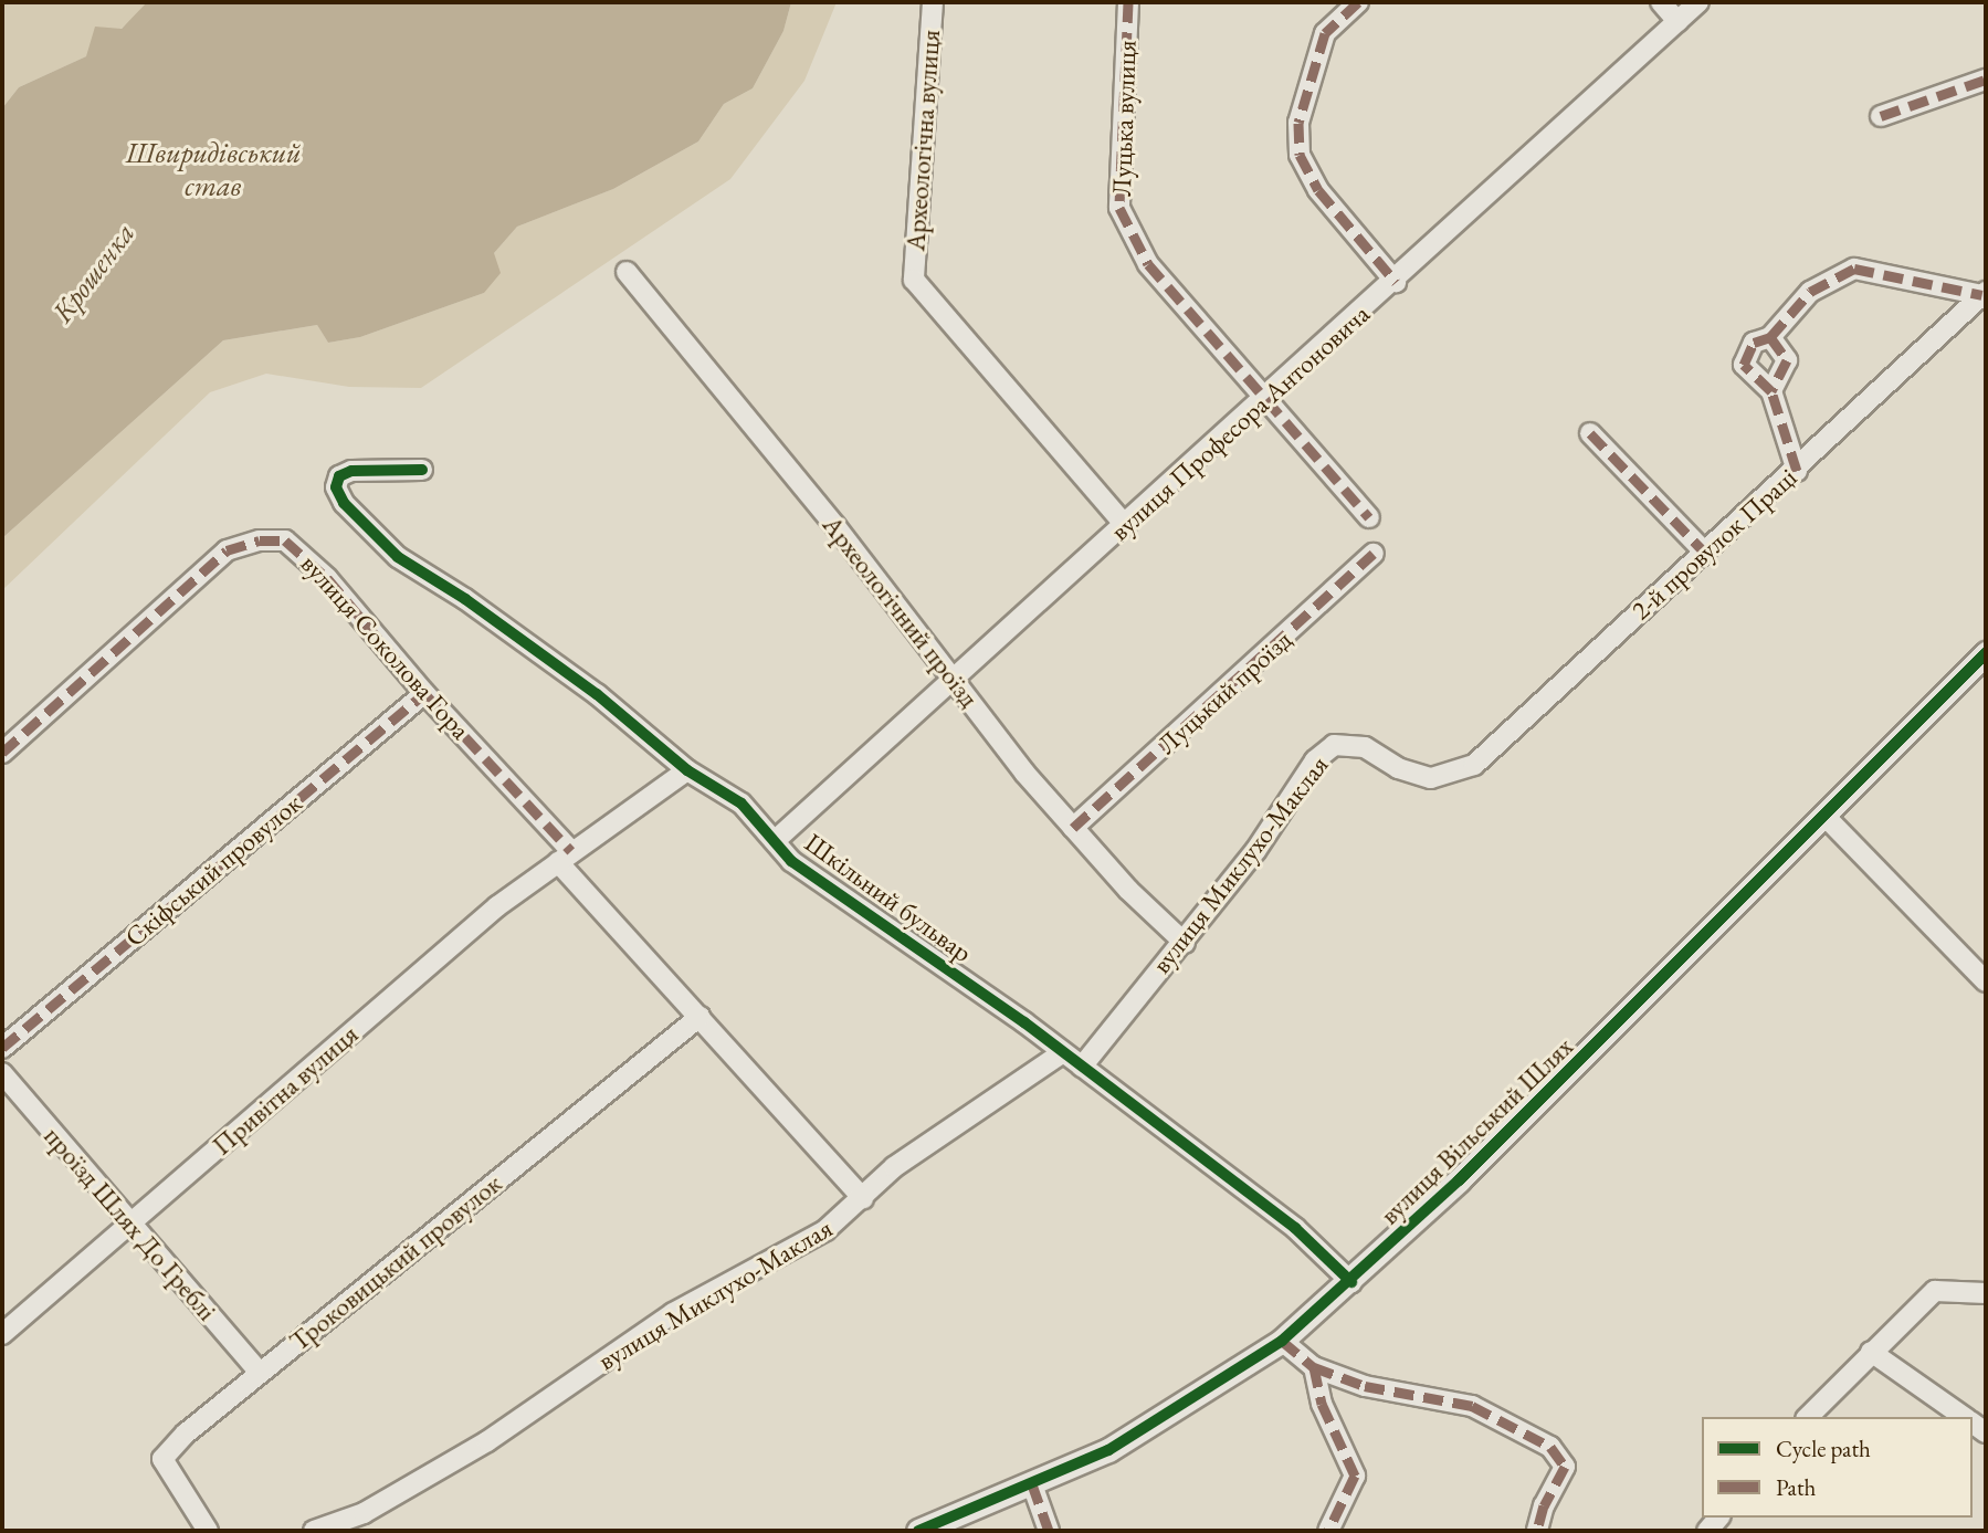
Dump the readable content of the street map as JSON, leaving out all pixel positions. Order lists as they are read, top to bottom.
{
  "streets": {
    "street": [
      "Луцька вулиця",
      "Археологічна вулиця",
      "вулиця Професора Антоновича",
      "2-й провулок Праці",
      "Археологічний проїзд",
      "вулиця Соколова Гора",
      "Луцький проїзд",
      "вулиця Миклухо-Маклая",
      "Скіфський провулок",
      "Шкільний бульвар",
      "Привітна вулиця",
      "вулиця Вільський Шлях",
      "проїзд Шлях До Греблі",
      "Троковицький провулок"
    ]
  },
  "crossings": [
    ["Луцька вулиця", "вулиця Професора Антоновича"],
    ["Археологічна вулиця", "вулиця Професора Антоновича"],
    ["вулиця Професора Антоновича", "Археологічний проїзд"],
    ["вулиця Професора Антоновича", "Шкільний бульвар"],
    ["2-й провулок Праці", "вулиця Миклухо-Маклая"],
    ["Археологічний проїзд", "Луцький проїзд"],
    ["Археологічний проїзд", "вулиця Миклухо-Маклая"],
    ["вулиця Соколова Гора", "вулиця Миклухо-Маклая"],
    ["вулиця Соколова Гора", "Скіфський провулок"],
    ["вулиця Соколова Гора", "Привітна вулиця"],
    ["вулиця Соколова Гора", "Троковицький провулок"],
    ["вулиця Миклухо-Маклая", "Шкільний бульвар"],
    ["Шкільний бульвар", "вулиця Вільський Шлях"],
    ["Привітна вулиця", "проїзд Шлях До Греблі"],
    ["проїзд Шлях До Греблі", "Троковицький провулок"]
  ],
  "water": ["Швиридівський став", "Крошенка"],
  "legend": ["Cycle path", "Path"]
}
